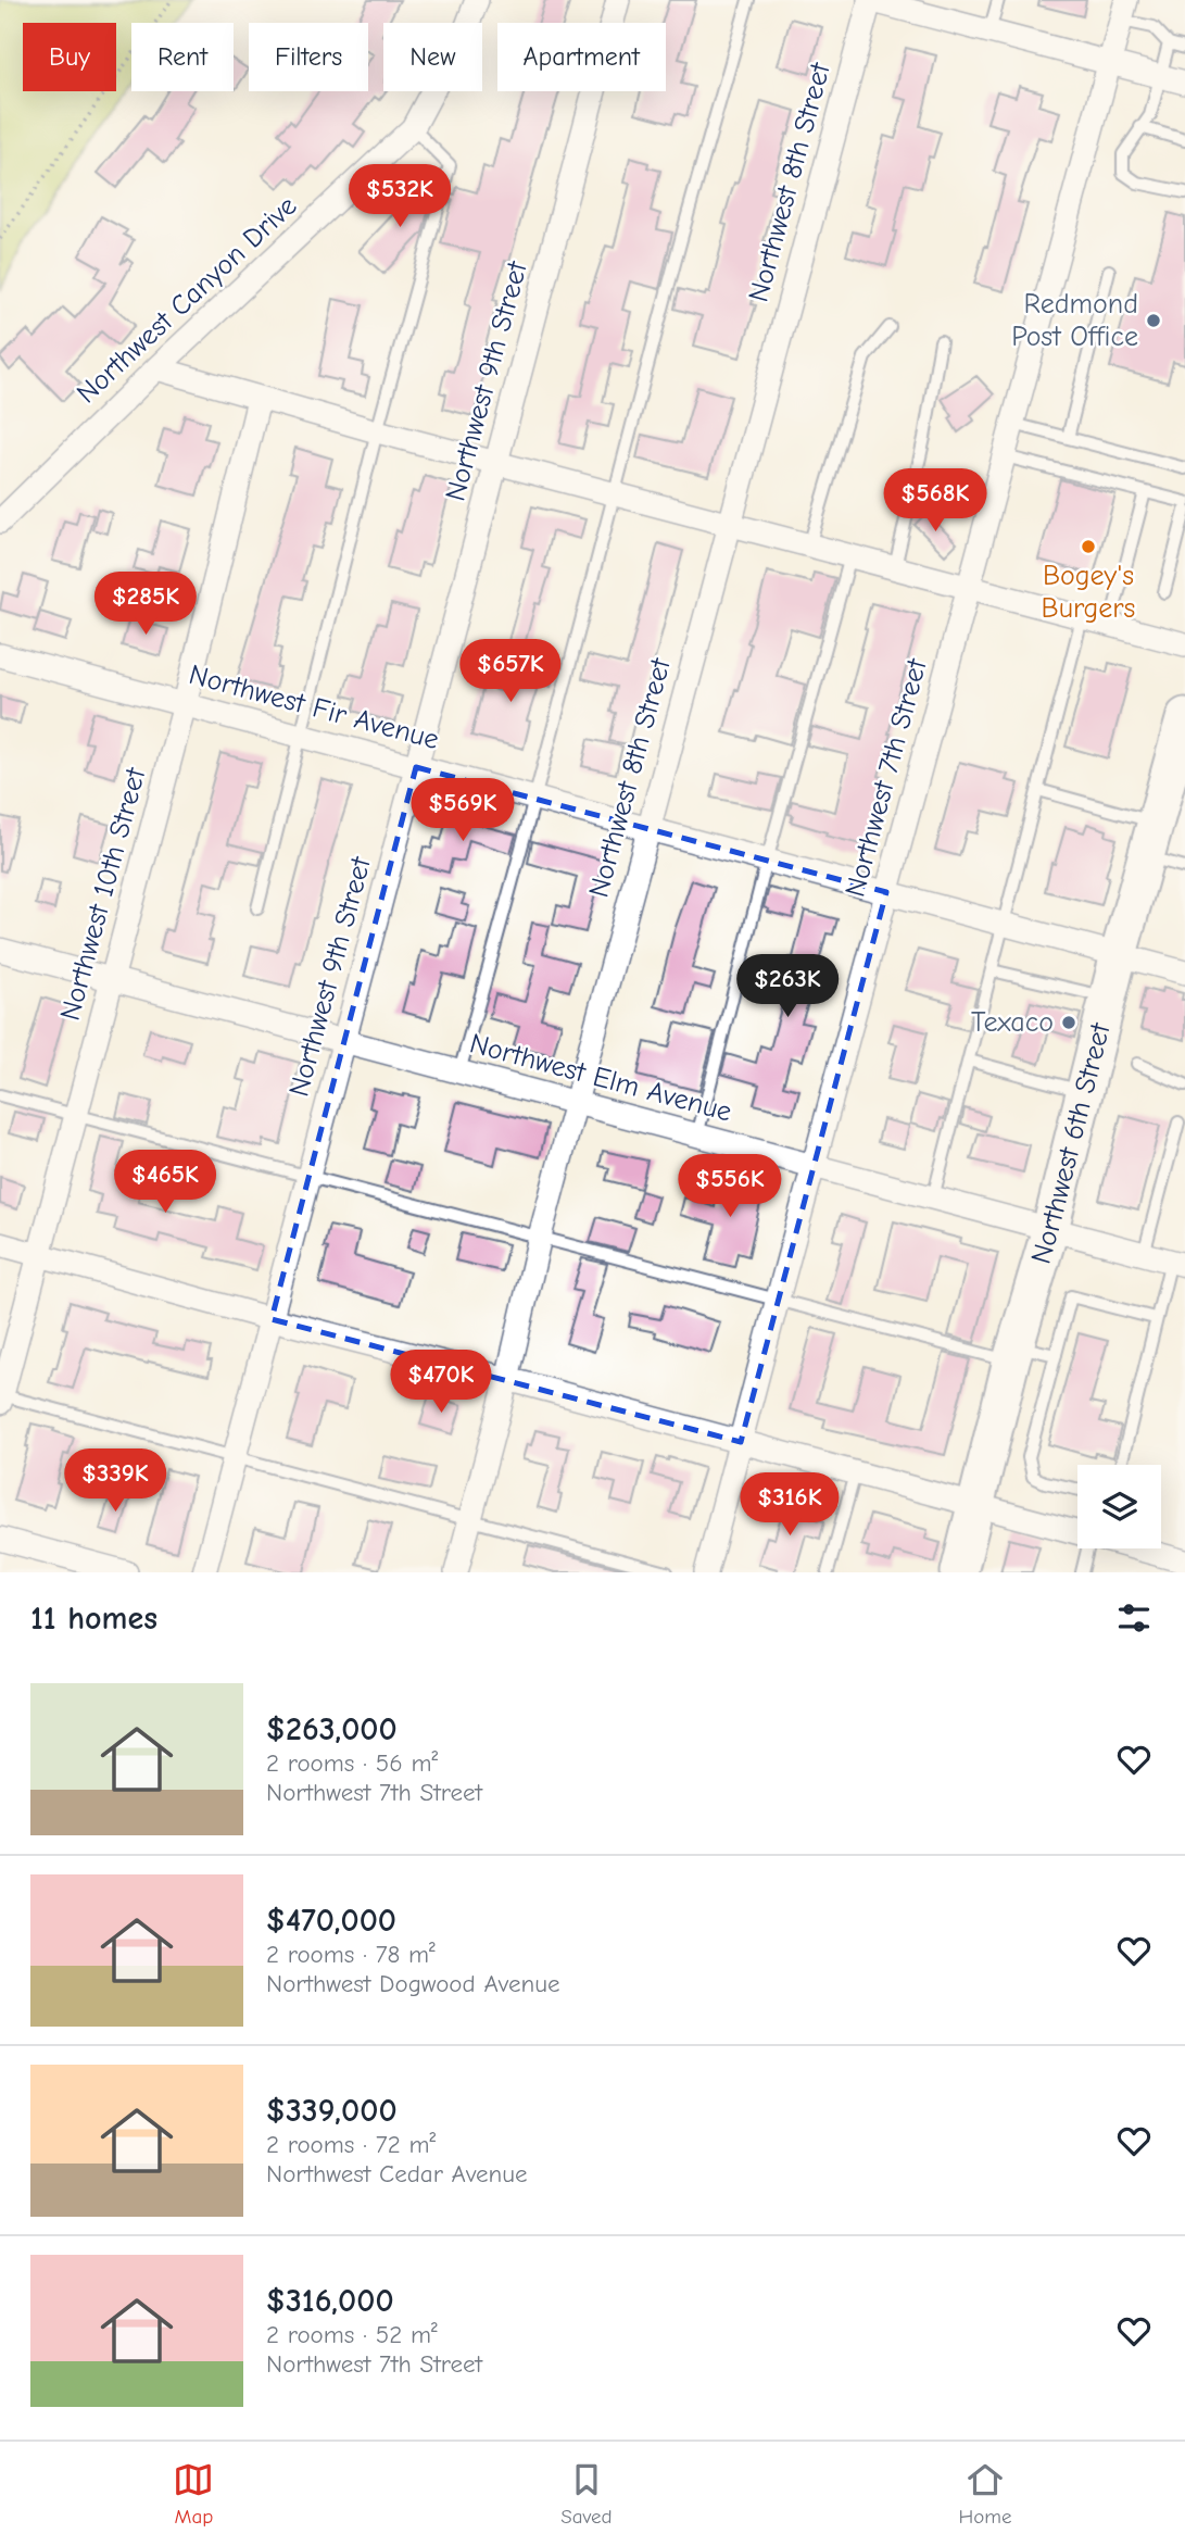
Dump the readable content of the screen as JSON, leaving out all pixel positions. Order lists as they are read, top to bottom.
{
  "streets": {
    "main road": ["Northwest 6th Street"],
    "street": [
      "Northwest 8th Street",
      "Northwest Canyon Drive",
      "Northwest 9th Street",
      "Northwest Fir Avenue",
      "Northwest 7th Street",
      "Northwest 10th Street",
      "Northwest Elm Avenue"
    ]
  },
  "crossings": [
    ["Northwest 8th Street", "Northwest Fir Avenue"],
    ["Northwest 8th Street", "Northwest Elm Avenue"],
    ["Northwest 9th Street", "Northwest Fir Avenue"],
    ["Northwest 9th Street", "Northwest Elm Avenue"],
    ["Northwest Fir Avenue", "Northwest 7th Street"],
    ["Northwest Fir Avenue", "Northwest 10th Street"],
    ["Northwest Fir Avenue", "Northwest 6th Street"],
    ["Northwest 7th Street", "Northwest Elm Avenue"],
    ["Northwest 10th Street", "Northwest Elm Avenue"],
    ["Northwest Elm Avenue", "Northwest 6th Street"]
  ],
  "places": ["Redmond Post Office", "Bogey's Burgers", "Texaco"],
  "page": {
    "chip": [
      "Buy",
      "Rent",
      "Filters",
      "New",
      "Apartment"
    ],
    "price": [
      "$532K",
      "$568K",
      "$285K",
      "$657K",
      "$569K",
      "$263K",
      "$465K",
      "$556K",
      "$470K",
      "$339K",
      "$316K"
    ],
    "heading": "11 homes",
    "list": [
      {
        "name": "$263,000",
        "note": "2 rooms · 56 m² · Northwest 7th Street"
      },
      {
        "name": "$470,000",
        "note": "2 rooms · 78 m² · Northwest Dogwood Avenue"
      },
      {
        "name": "$339,000",
        "note": "2 rooms · 72 m² · Northwest Cedar Avenue"
      },
      {
        "name": "$316,000",
        "note": "2 rooms · 52 m² · Northwest 7th Street"
      }
    ],
    "tabs": ["Map", "Saved", "Home"]
  }
}
